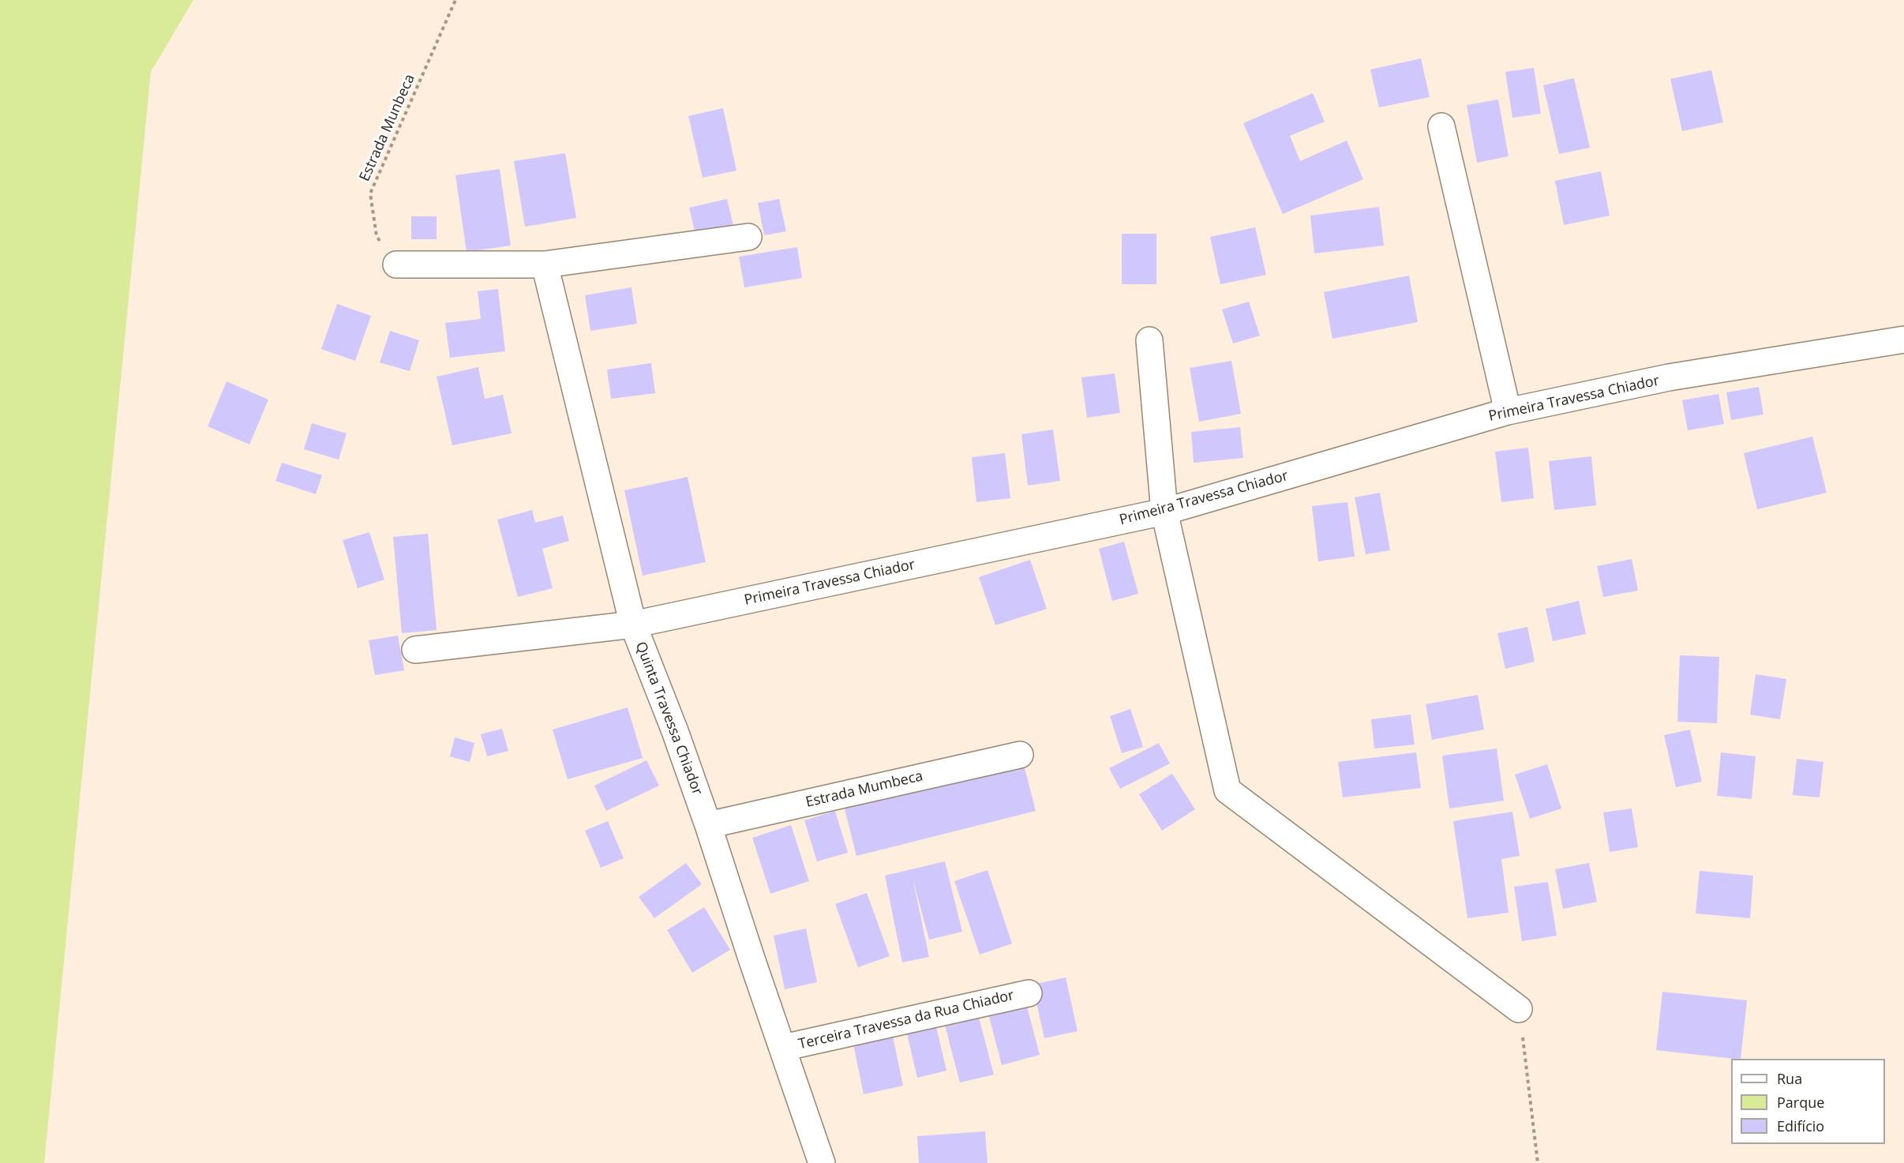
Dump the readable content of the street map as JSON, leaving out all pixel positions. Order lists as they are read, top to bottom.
{
  "streets": {
    "street": [
      "Primeira Travessa Chiador",
      "Quinta Travessa Chiador",
      "Estrada Mumbeca",
      "Terceira Travessa da Rua Chiador"
    ],
    "path": ["Estrada Munbeca"]
  },
  "crossings": [
    ["Primeira Travessa Chiador", "Quinta Travessa Chiador"],
    ["Quinta Travessa Chiador", "Estrada Mumbeca"],
    ["Quinta Travessa Chiador", "Terceira Travessa da Rua Chiador"]
  ],
  "legend": ["Rua", "Parque", "Edifício"]
}
